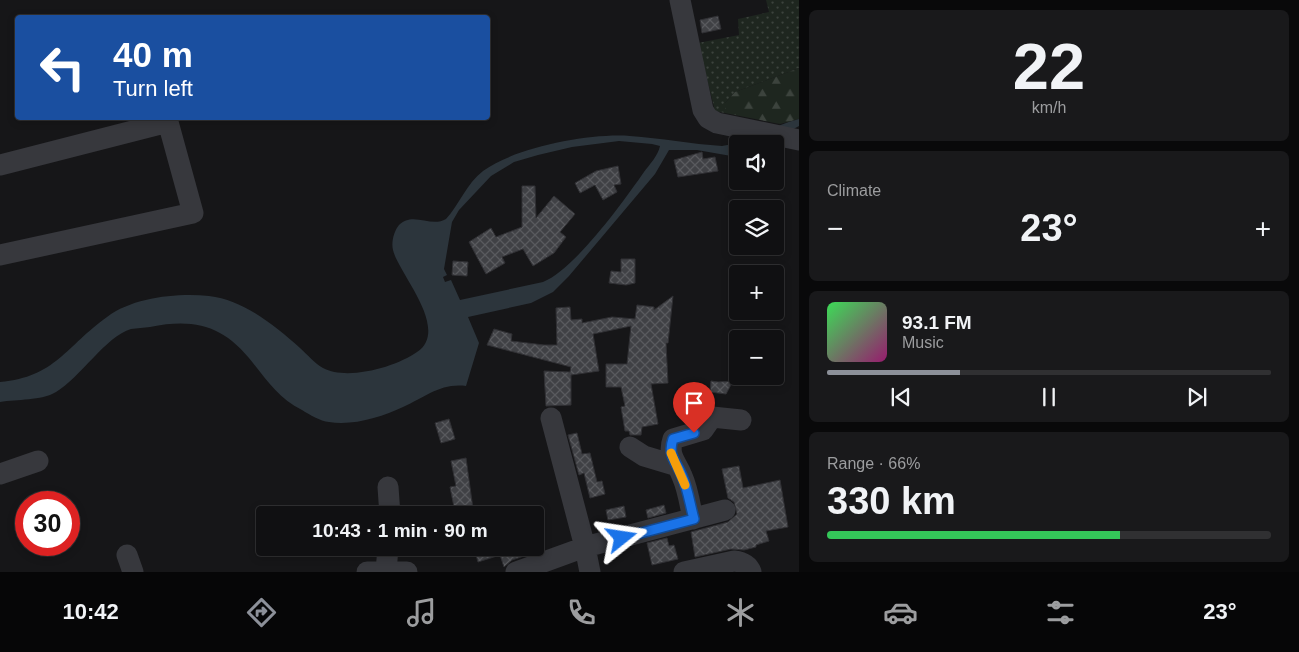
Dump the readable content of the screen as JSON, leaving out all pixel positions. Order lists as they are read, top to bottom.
{
  "page": {
    "tile": [
      ["22", "km/h"],
      "Climate",
      ["Range · 66%", "330 km"]
    ],
    "turn": ["40 m", "Turn left"],
    "map_buttons": ["+", "−"],
    "heat": ["−", "23°", "+"],
    "song": ["93.1 FM", "Music"],
    "limit": "30",
    "trip": "10:43 · 1 min · 90 m",
    "tabs": ["10:42", "23°"]
  }
}
